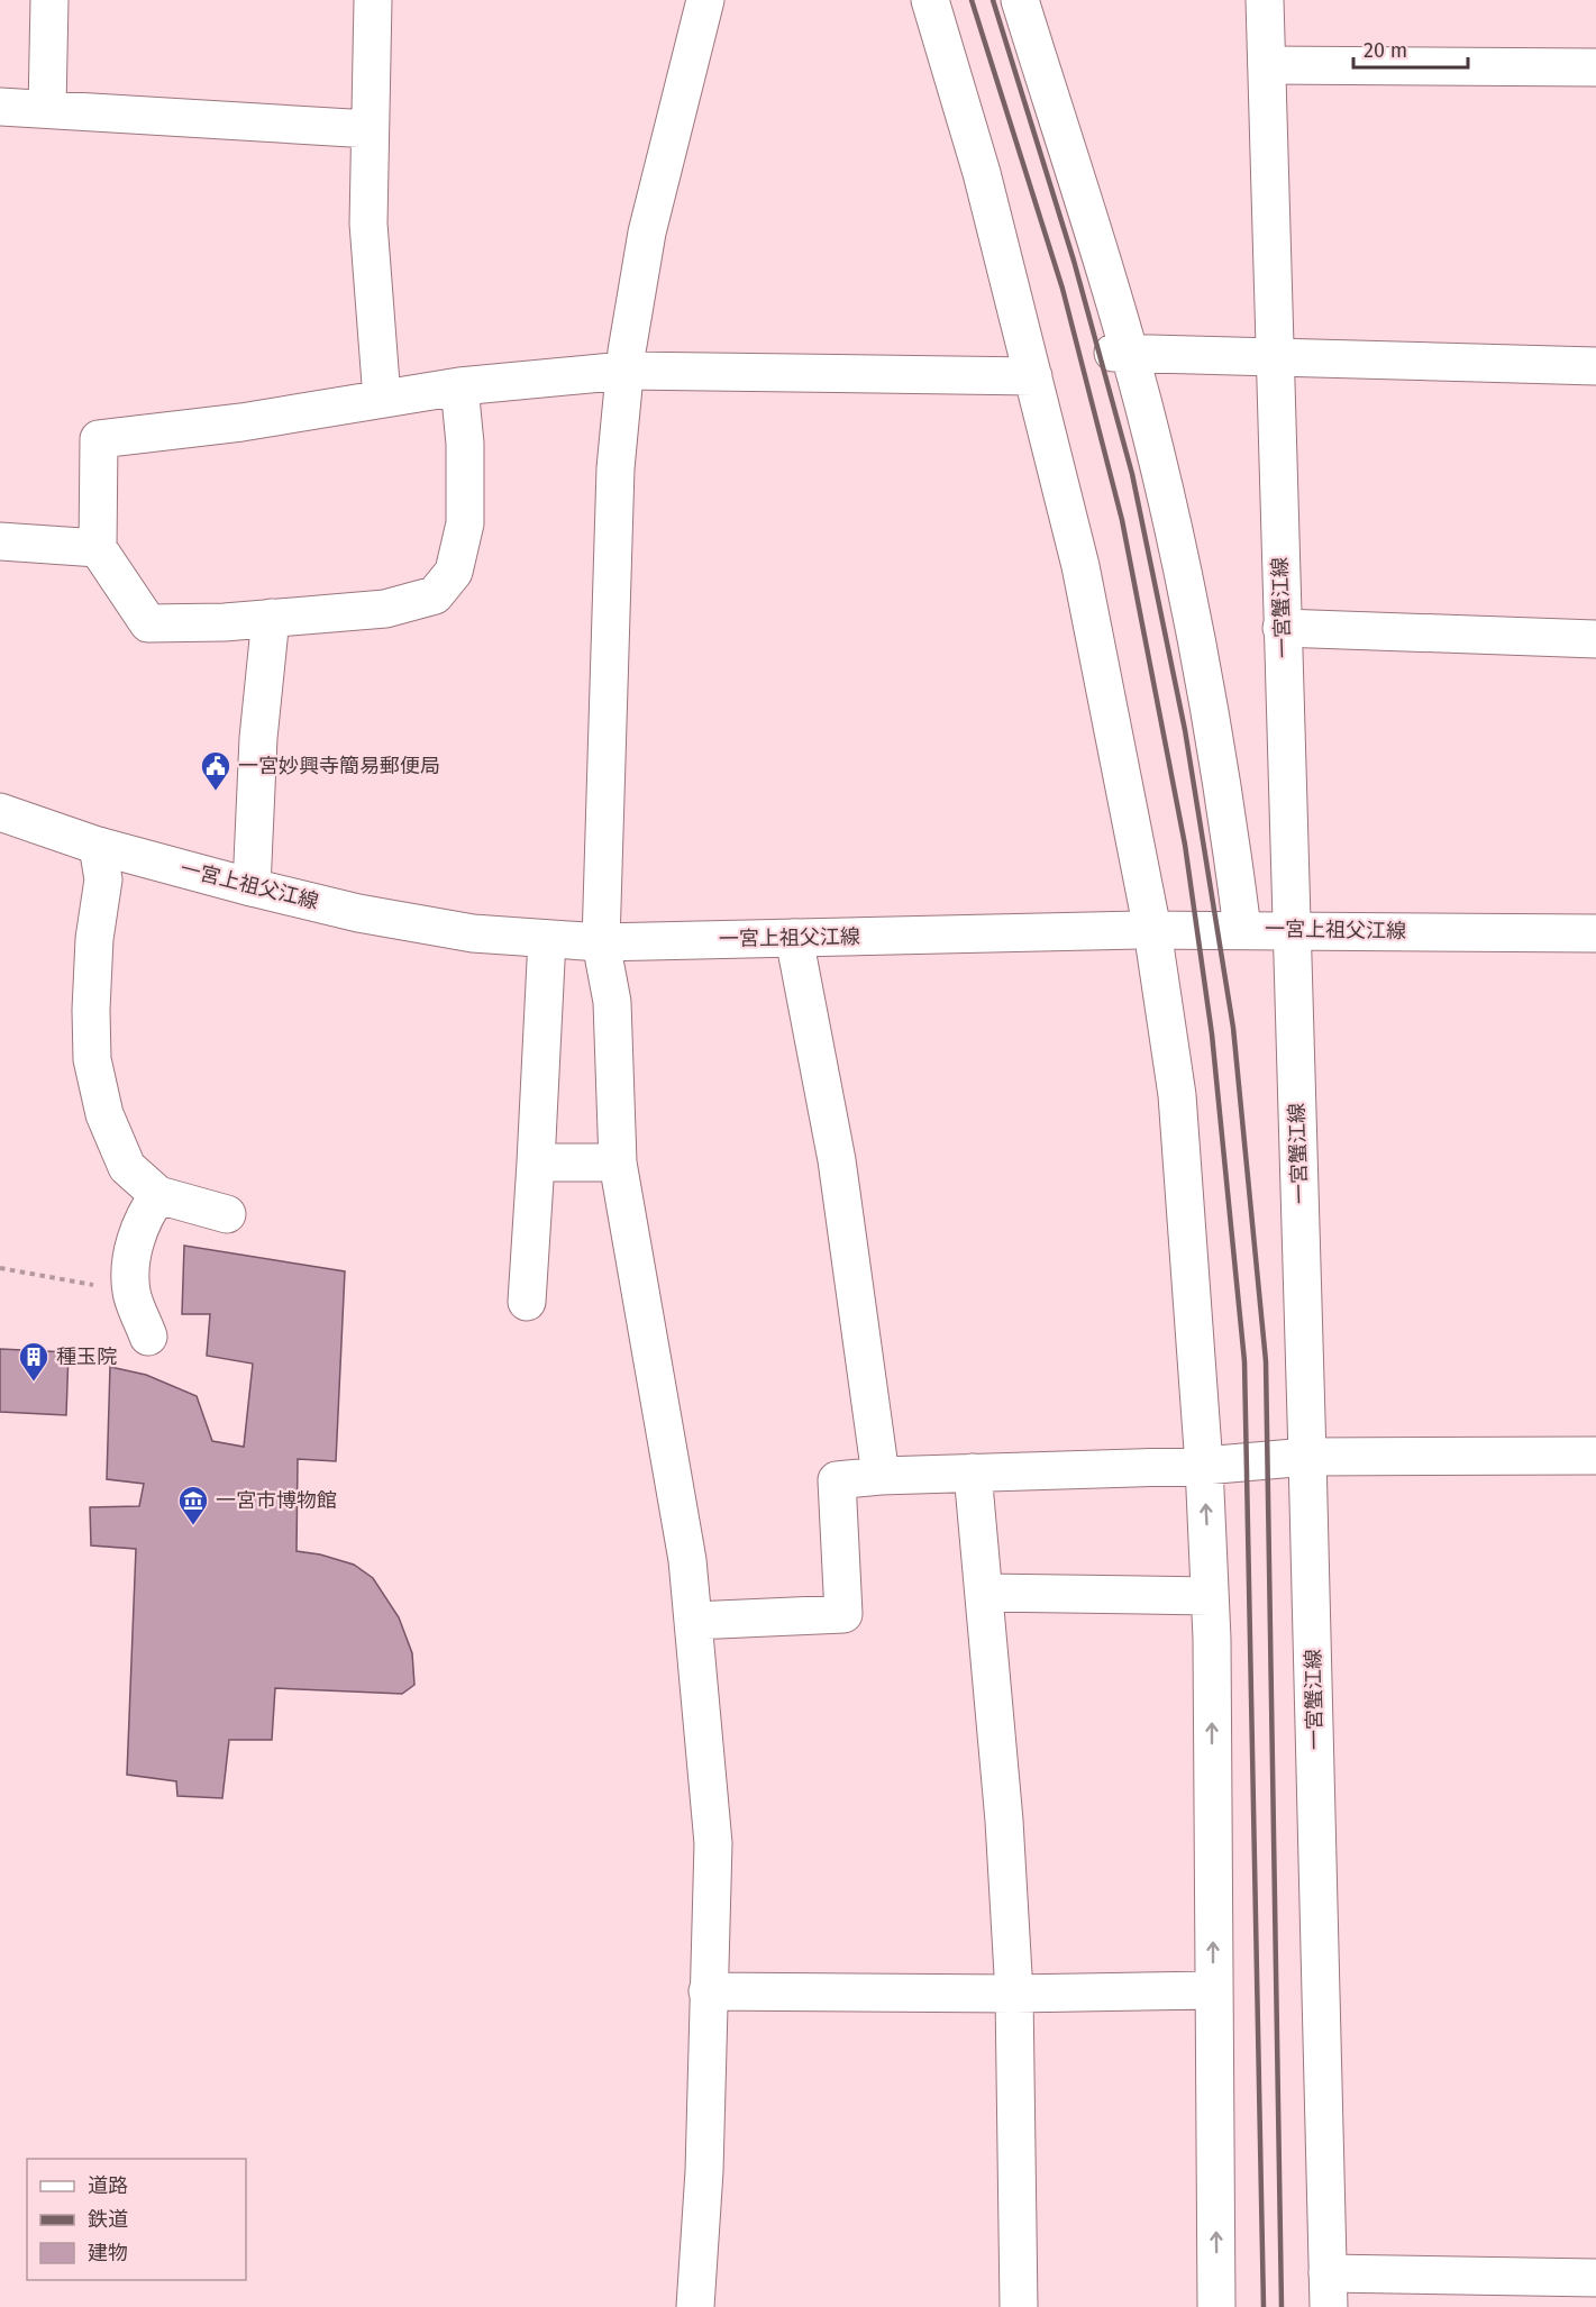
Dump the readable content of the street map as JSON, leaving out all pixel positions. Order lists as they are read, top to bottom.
{
  "streets": {
    "street": ["一宮蟹江線", "一宮上祖父江線"]
  },
  "crossings": [
    ["一宮蟹江線", "一宮上祖父江線"]
  ],
  "places": {
    "public building": ["一宮妙興寺簡易郵便局"],
    "building": ["種玉院"],
    "museum": ["一宮市博物館"]
  },
  "legend": ["道路", "鉄道", "建物"],
  "scale_bar": "20 m"
}
